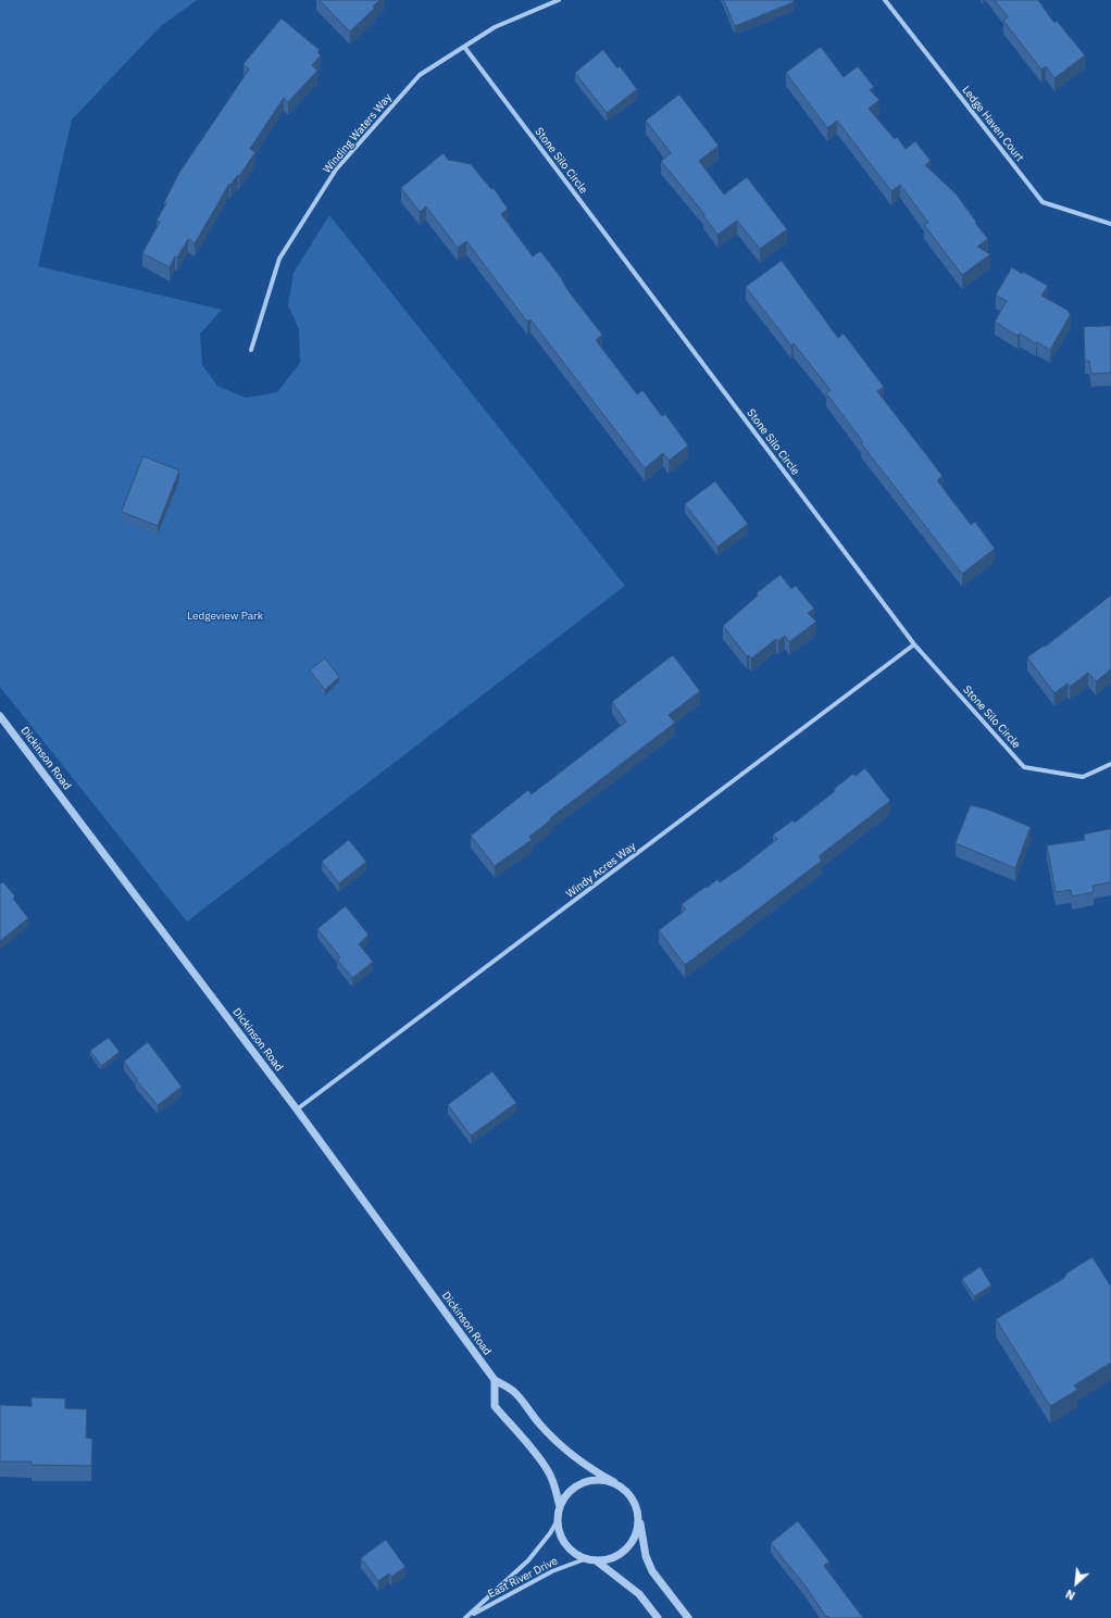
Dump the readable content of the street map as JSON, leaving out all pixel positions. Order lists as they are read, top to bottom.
{
  "streets": {
    "street": [
      "Ledge Haven Court",
      "Winding Waters Way",
      "Stone Silo Circle",
      "Dickinson Road",
      "Windy Acres Way",
      "East River Drive"
    ]
  },
  "crossings": [
    ["Winding Waters Way", "Stone Silo Circle"],
    ["Stone Silo Circle", "Windy Acres Way"],
    ["Dickinson Road", "Windy Acres Way"],
    ["Dickinson Road", "East River Drive"]
  ],
  "parks": ["Ledgeview Park"],
  "north": "bottom left"
}
